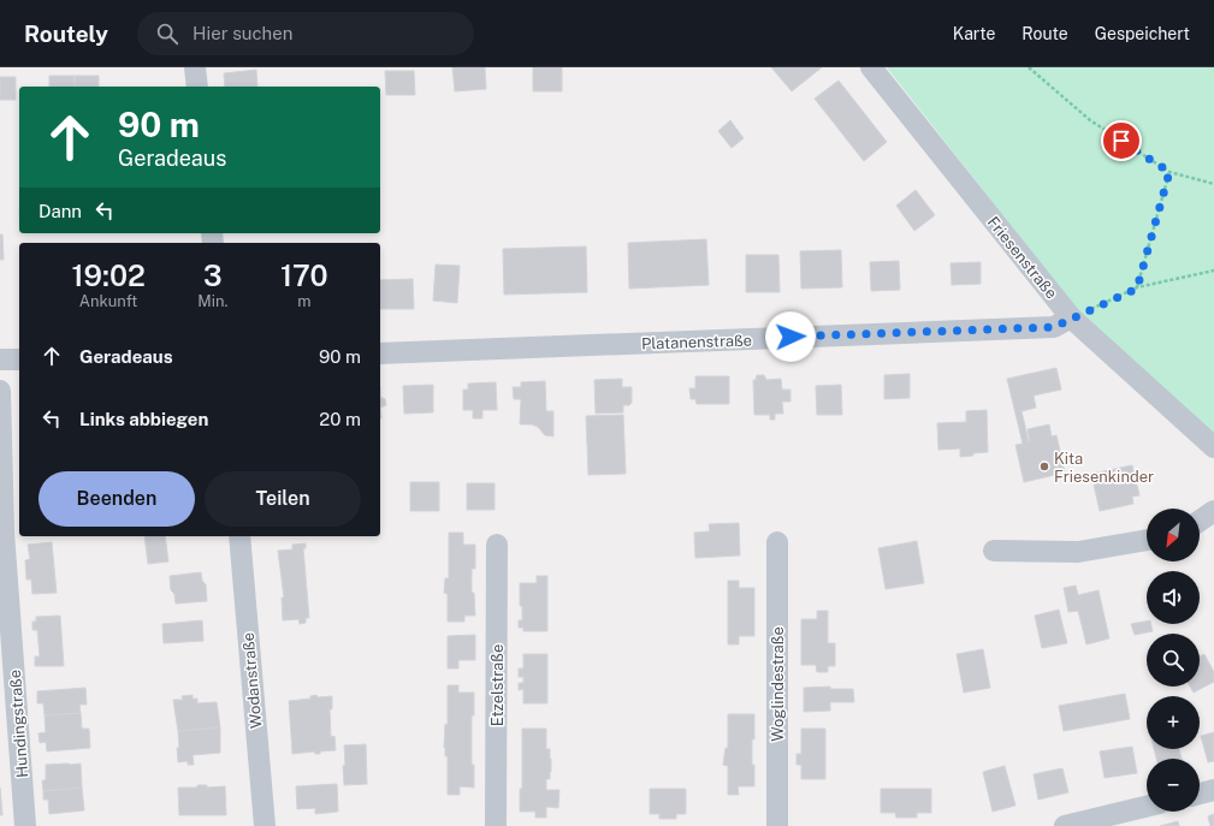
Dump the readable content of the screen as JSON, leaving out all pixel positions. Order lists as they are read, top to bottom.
{
  "streets": {
    "street": [
      "Friesenstraße",
      "Platanenstraße",
      "Wodanstraße",
      "Woglindestraße",
      "Etzelstraße",
      "Hundingstraße"
    ]
  },
  "crossings": [
    ["Friesenstraße", "Platanenstraße"]
  ],
  "places": ["Kita Friesenkinder"],
  "north": "bottom left",
  "page": {
    "header": "Routely",
    "search": "Hier suchen",
    "nav": ["Karte", "Route", "Gespeichert"],
    "turn": ["90 m", "Geradeaus"],
    "then": "Dann",
    "eta": [
      "19:02",
      "Ankunft",
      "3",
      "Min.",
      "170",
      "m"
    ],
    "list": [
      {
        "name": "Geradeaus",
        "value": "90 m"
      },
      {
        "name": "Links abbiegen",
        "value": "20 m"
      }
    ],
    "buttons": ["Beenden", "Teilen"],
    "map_buttons": ["+", "−"]
  }
}
